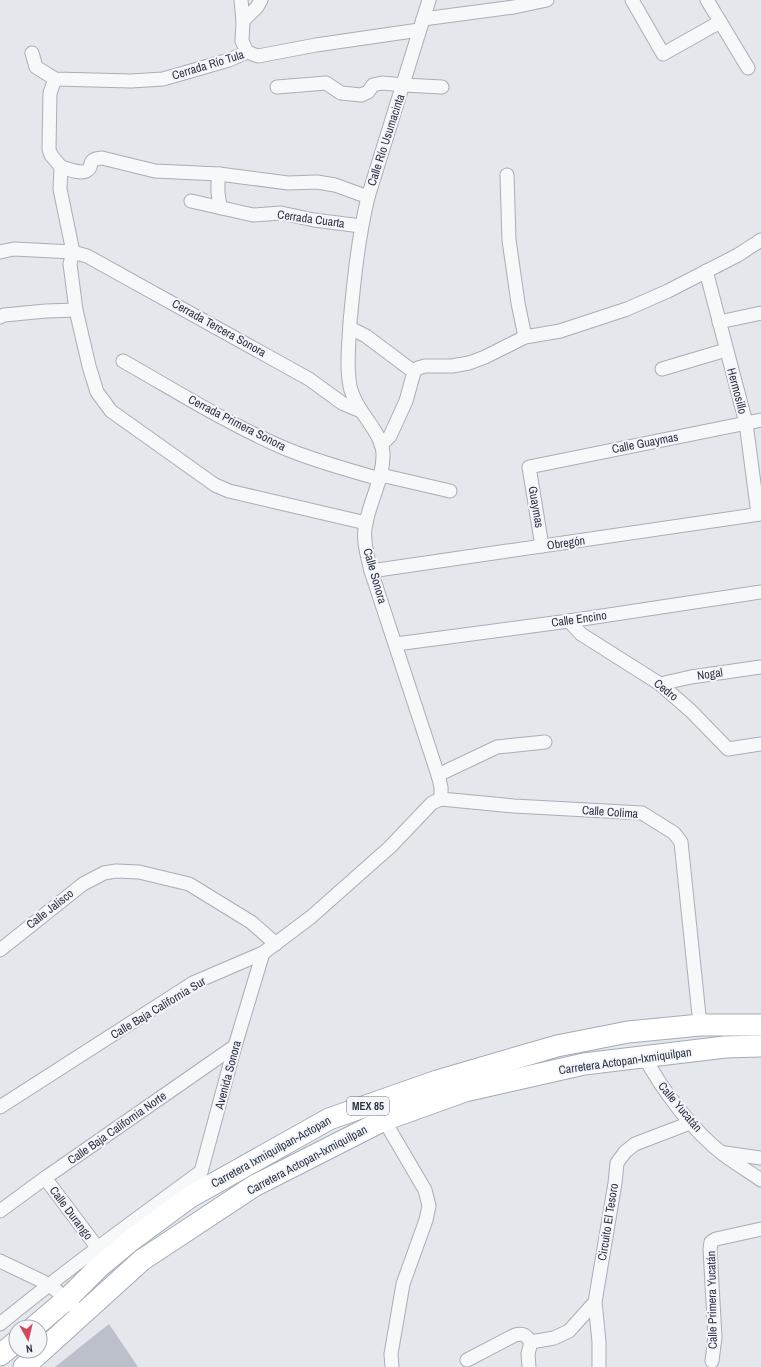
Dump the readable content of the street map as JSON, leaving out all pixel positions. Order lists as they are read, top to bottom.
{
  "streets": {
    "main road": ["Carretera Actopan-Ixmiquilpan", "MEX 85", "Carretera Ixmiquilpan-Actopan"],
    "street": [
      "Cerrada Río Tula",
      "Calle Río Usumacinta",
      "Cerrada Cuarta",
      "Cerrada Tercera Sonora",
      "Hermosillo",
      "Cerrada Primera Sonora",
      "Calle Guaymas",
      "Guaymas",
      "Obregón",
      "Calle Sonora",
      "Calle Encino",
      "Nogal",
      "Cedro",
      "Calle Colima",
      "Calle Jalisco",
      "Calle Baja California Sur",
      "Avenida Sonora",
      "Calle Yucatán",
      "Calle Baja California Norte",
      "Calle Durango",
      "Circuito El Tesoro",
      "Calle Primera Yucatán"
    ]
  },
  "crossings": [
    ["Cerrada Río Tula", "Calle Río Usumacinta"],
    ["Calle Río Usumacinta", "Cerrada Cuarta"],
    ["Calle Río Usumacinta", "Calle Sonora"],
    ["Cerrada Tercera Sonora", "Calle Sonora"],
    ["Hermosillo", "Calle Guaymas"],
    ["Hermosillo", "Obregón"],
    ["Cerrada Primera Sonora", "Calle Sonora"],
    ["Calle Guaymas", "Guaymas"],
    ["Guaymas", "Obregón"],
    ["Obregón", "Calle Sonora"],
    ["Calle Sonora", "Calle Encino"],
    ["Calle Sonora", "Calle Colima"],
    ["Calle Sonora", "Calle Baja California Sur"],
    ["Calle Encino", "Cedro"],
    ["Nogal", "Cedro"],
    ["Calle Colima", "Calle Baja California Sur"],
    ["Calle Colima", "Carretera Ixmiquilpan-Actopan"],
    ["Calle Jalisco", "Calle Baja California Sur"],
    ["Calle Baja California Sur", "Avenida Sonora"],
    ["Carretera Actopan-Ixmiquilpan", "Calle Yucatán"],
    ["Avenida Sonora", "Calle Baja California Norte"],
    ["Avenida Sonora", "Carretera Ixmiquilpan-Actopan"],
    ["Calle Yucatán", "Circuito El Tesoro"],
    ["Calle Baja California Norte", "Calle Durango"]
  ],
  "north": "bottom"
}
